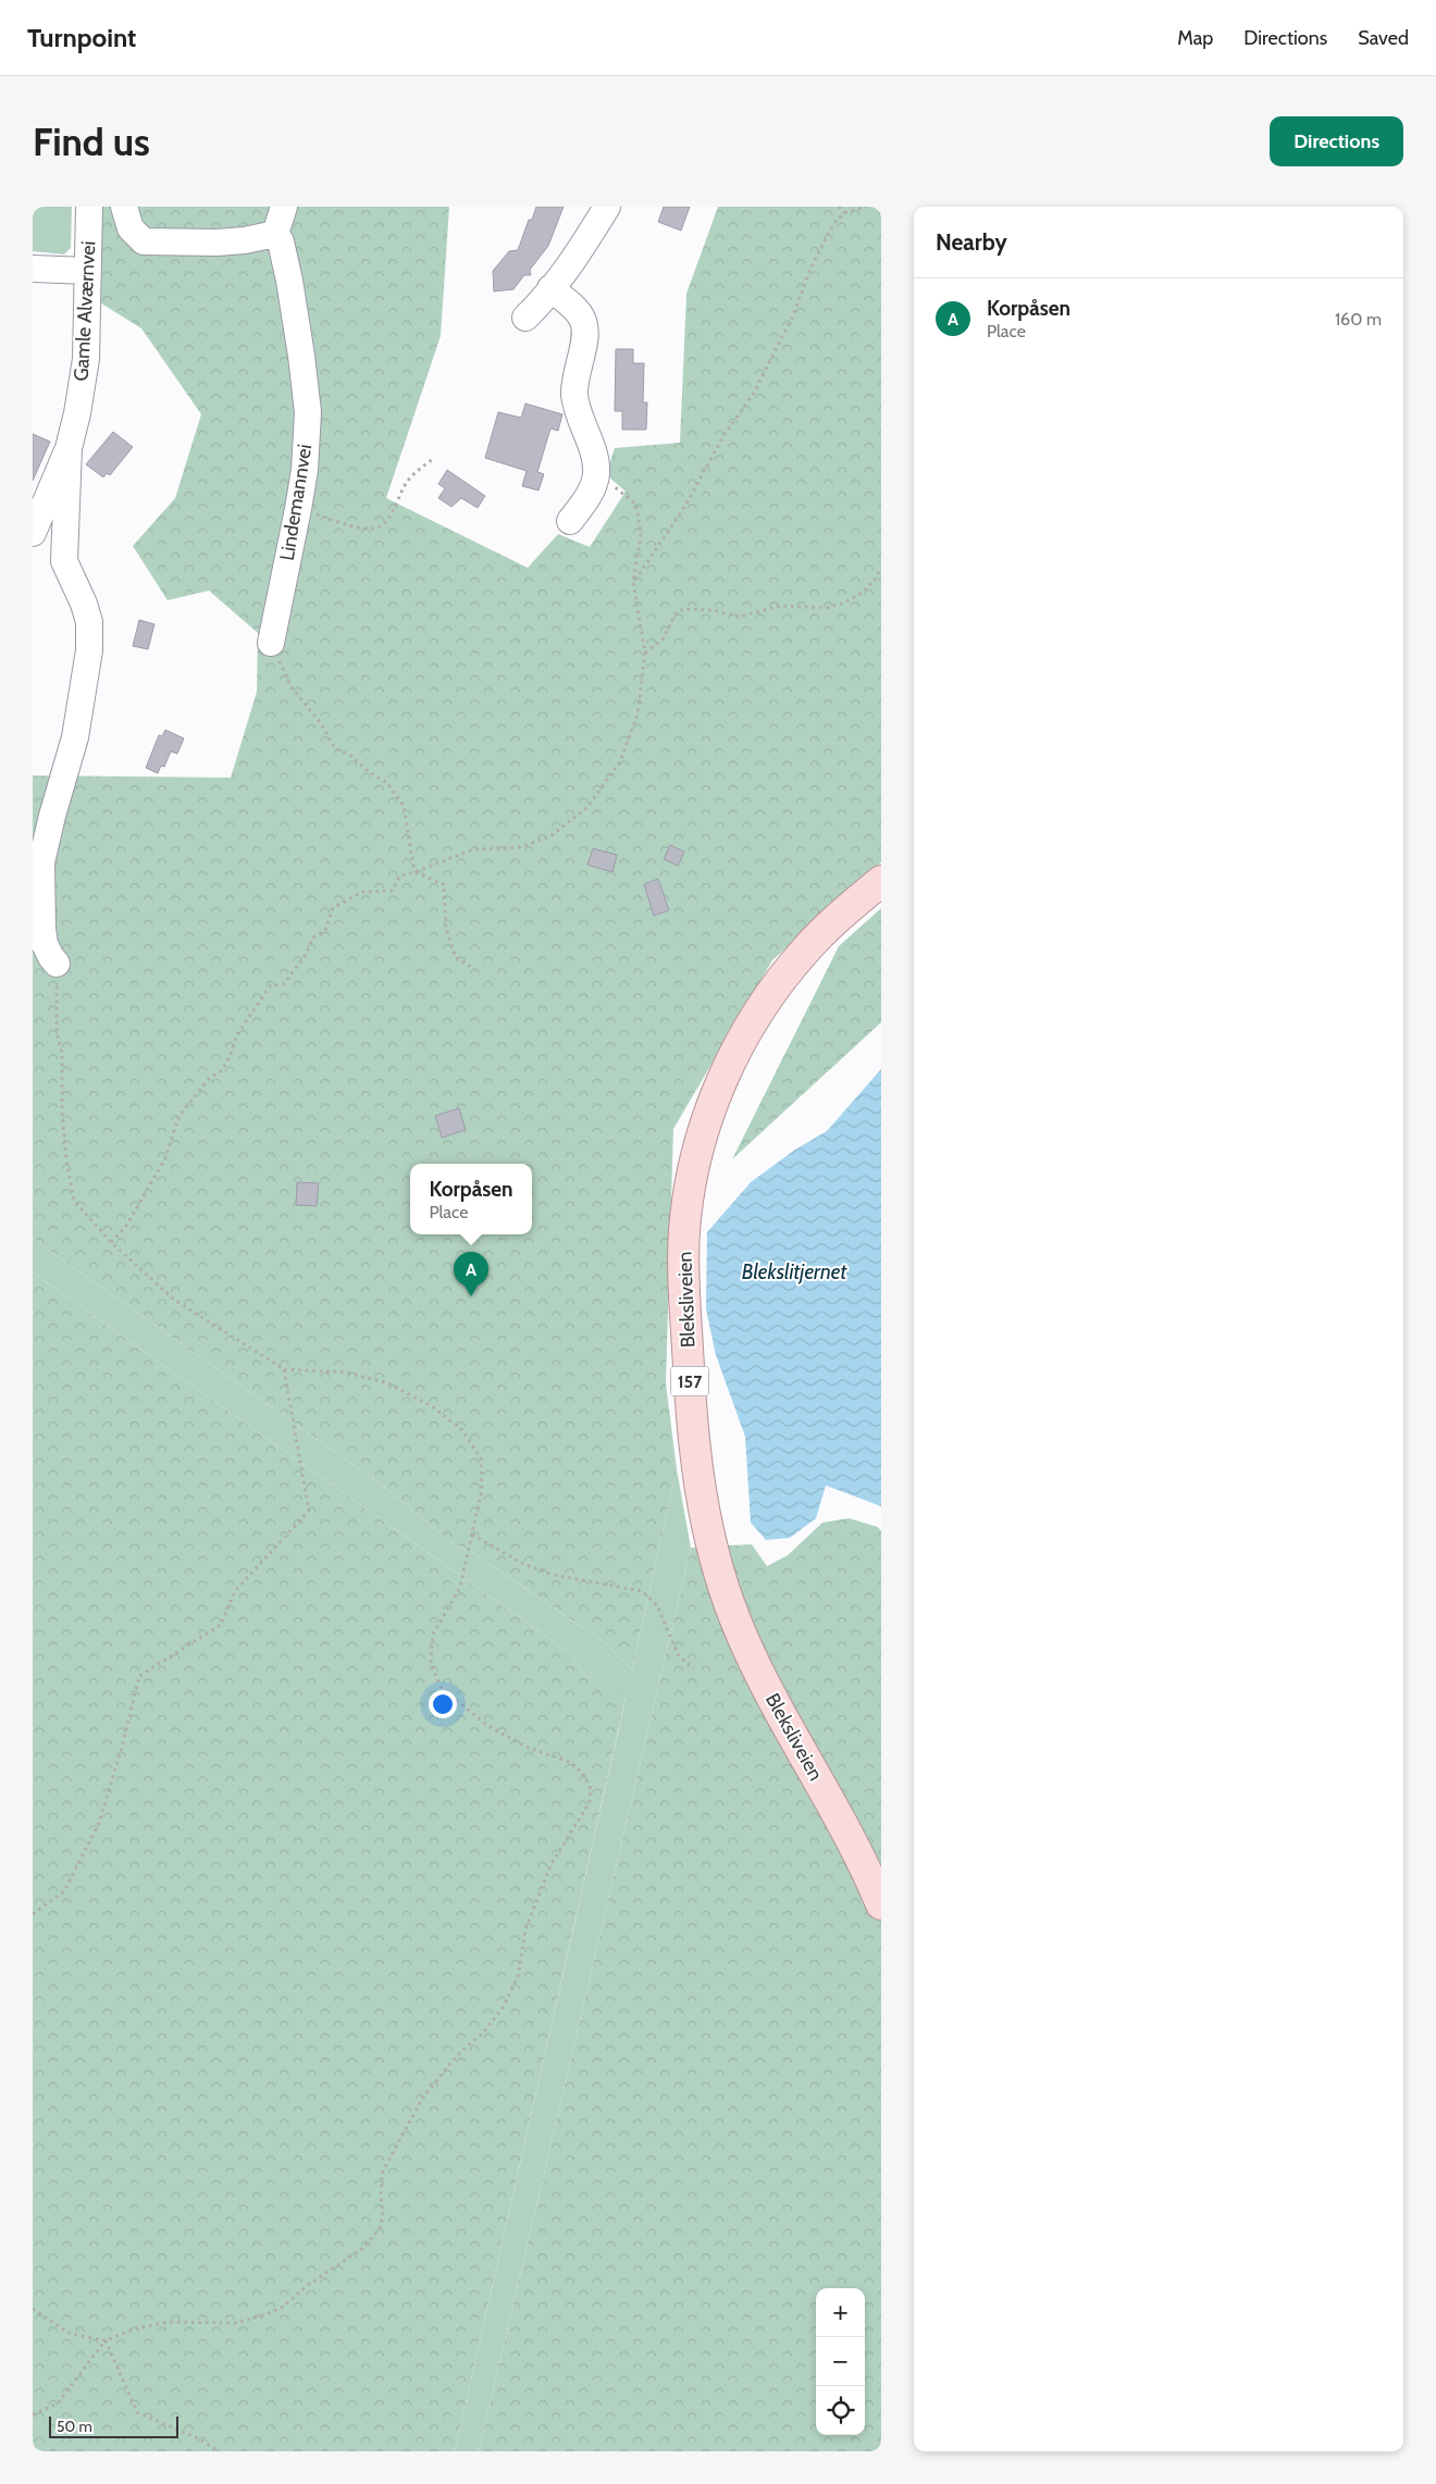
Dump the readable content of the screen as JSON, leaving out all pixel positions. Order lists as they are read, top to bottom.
{
  "streets": {
    "main road": ["Bleksliveien", "157"],
    "street": ["Gamle Alværnvei", "Lindemannvei"]
  },
  "water": ["Blekslitjernet"],
  "scale_bar": "50 m",
  "page": {
    "header": "Turnpoint",
    "nav": ["Map", "Directions", "Saved"],
    "buttons": "Directions",
    "title": "Find us",
    "heading": "Nearby",
    "list": [
      {
        "mark": "A",
        "name": "Korpåsen",
        "note": "Place",
        "value": "160 m"
      }
    ],
    "popup": ["Korpåsen", "Place"],
    "pins": "A",
    "map_buttons": ["+", "−"],
    "scale": "50 m"
  }
}
